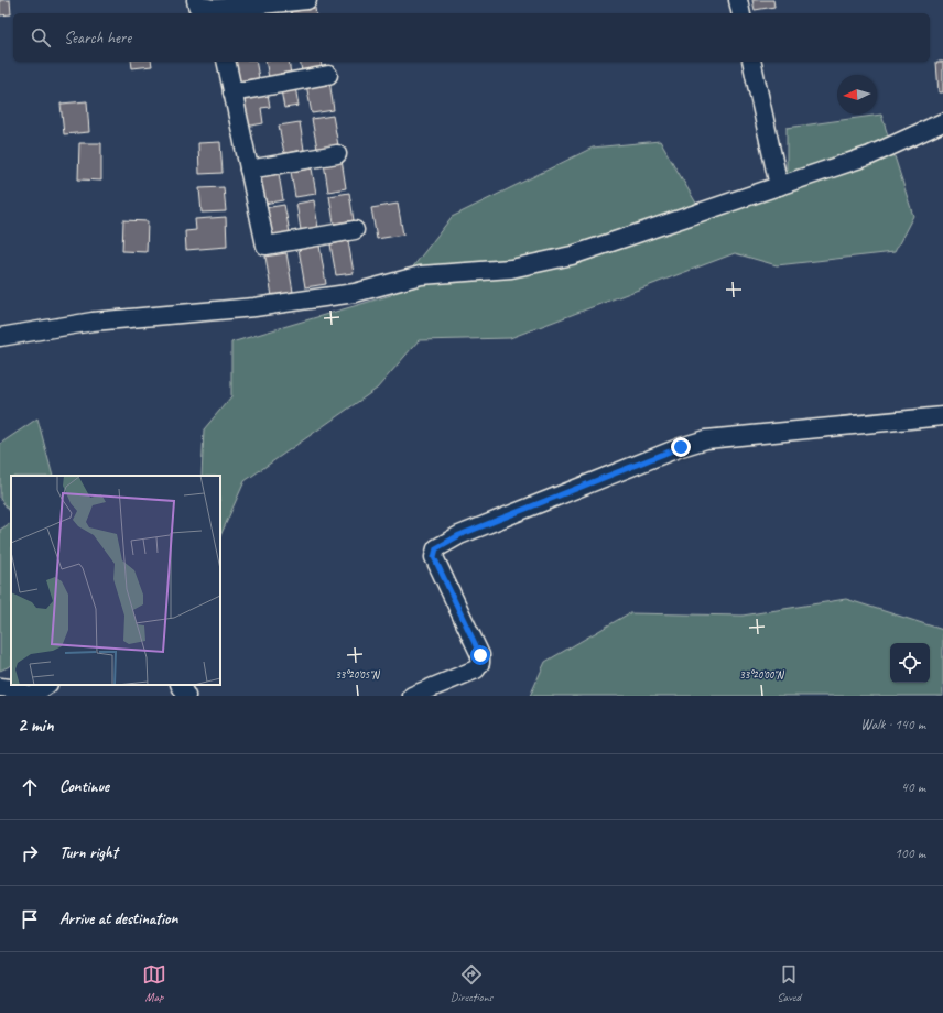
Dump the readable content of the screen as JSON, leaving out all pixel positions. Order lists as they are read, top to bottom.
{
  "north": "left",
  "page": {
    "search": "Search here",
    "heading": ["2 min", "Walk · 140 m"],
    "list": [
      ["Continue", "40 m"],
      ["Turn right", "100 m"],
      "Arrive at destination"
    ],
    "nav": ["Map", "Directions", "Saved"]
  },
  "coordinates": ["33°20'05\"N", "33°20'00\"N"]
}
